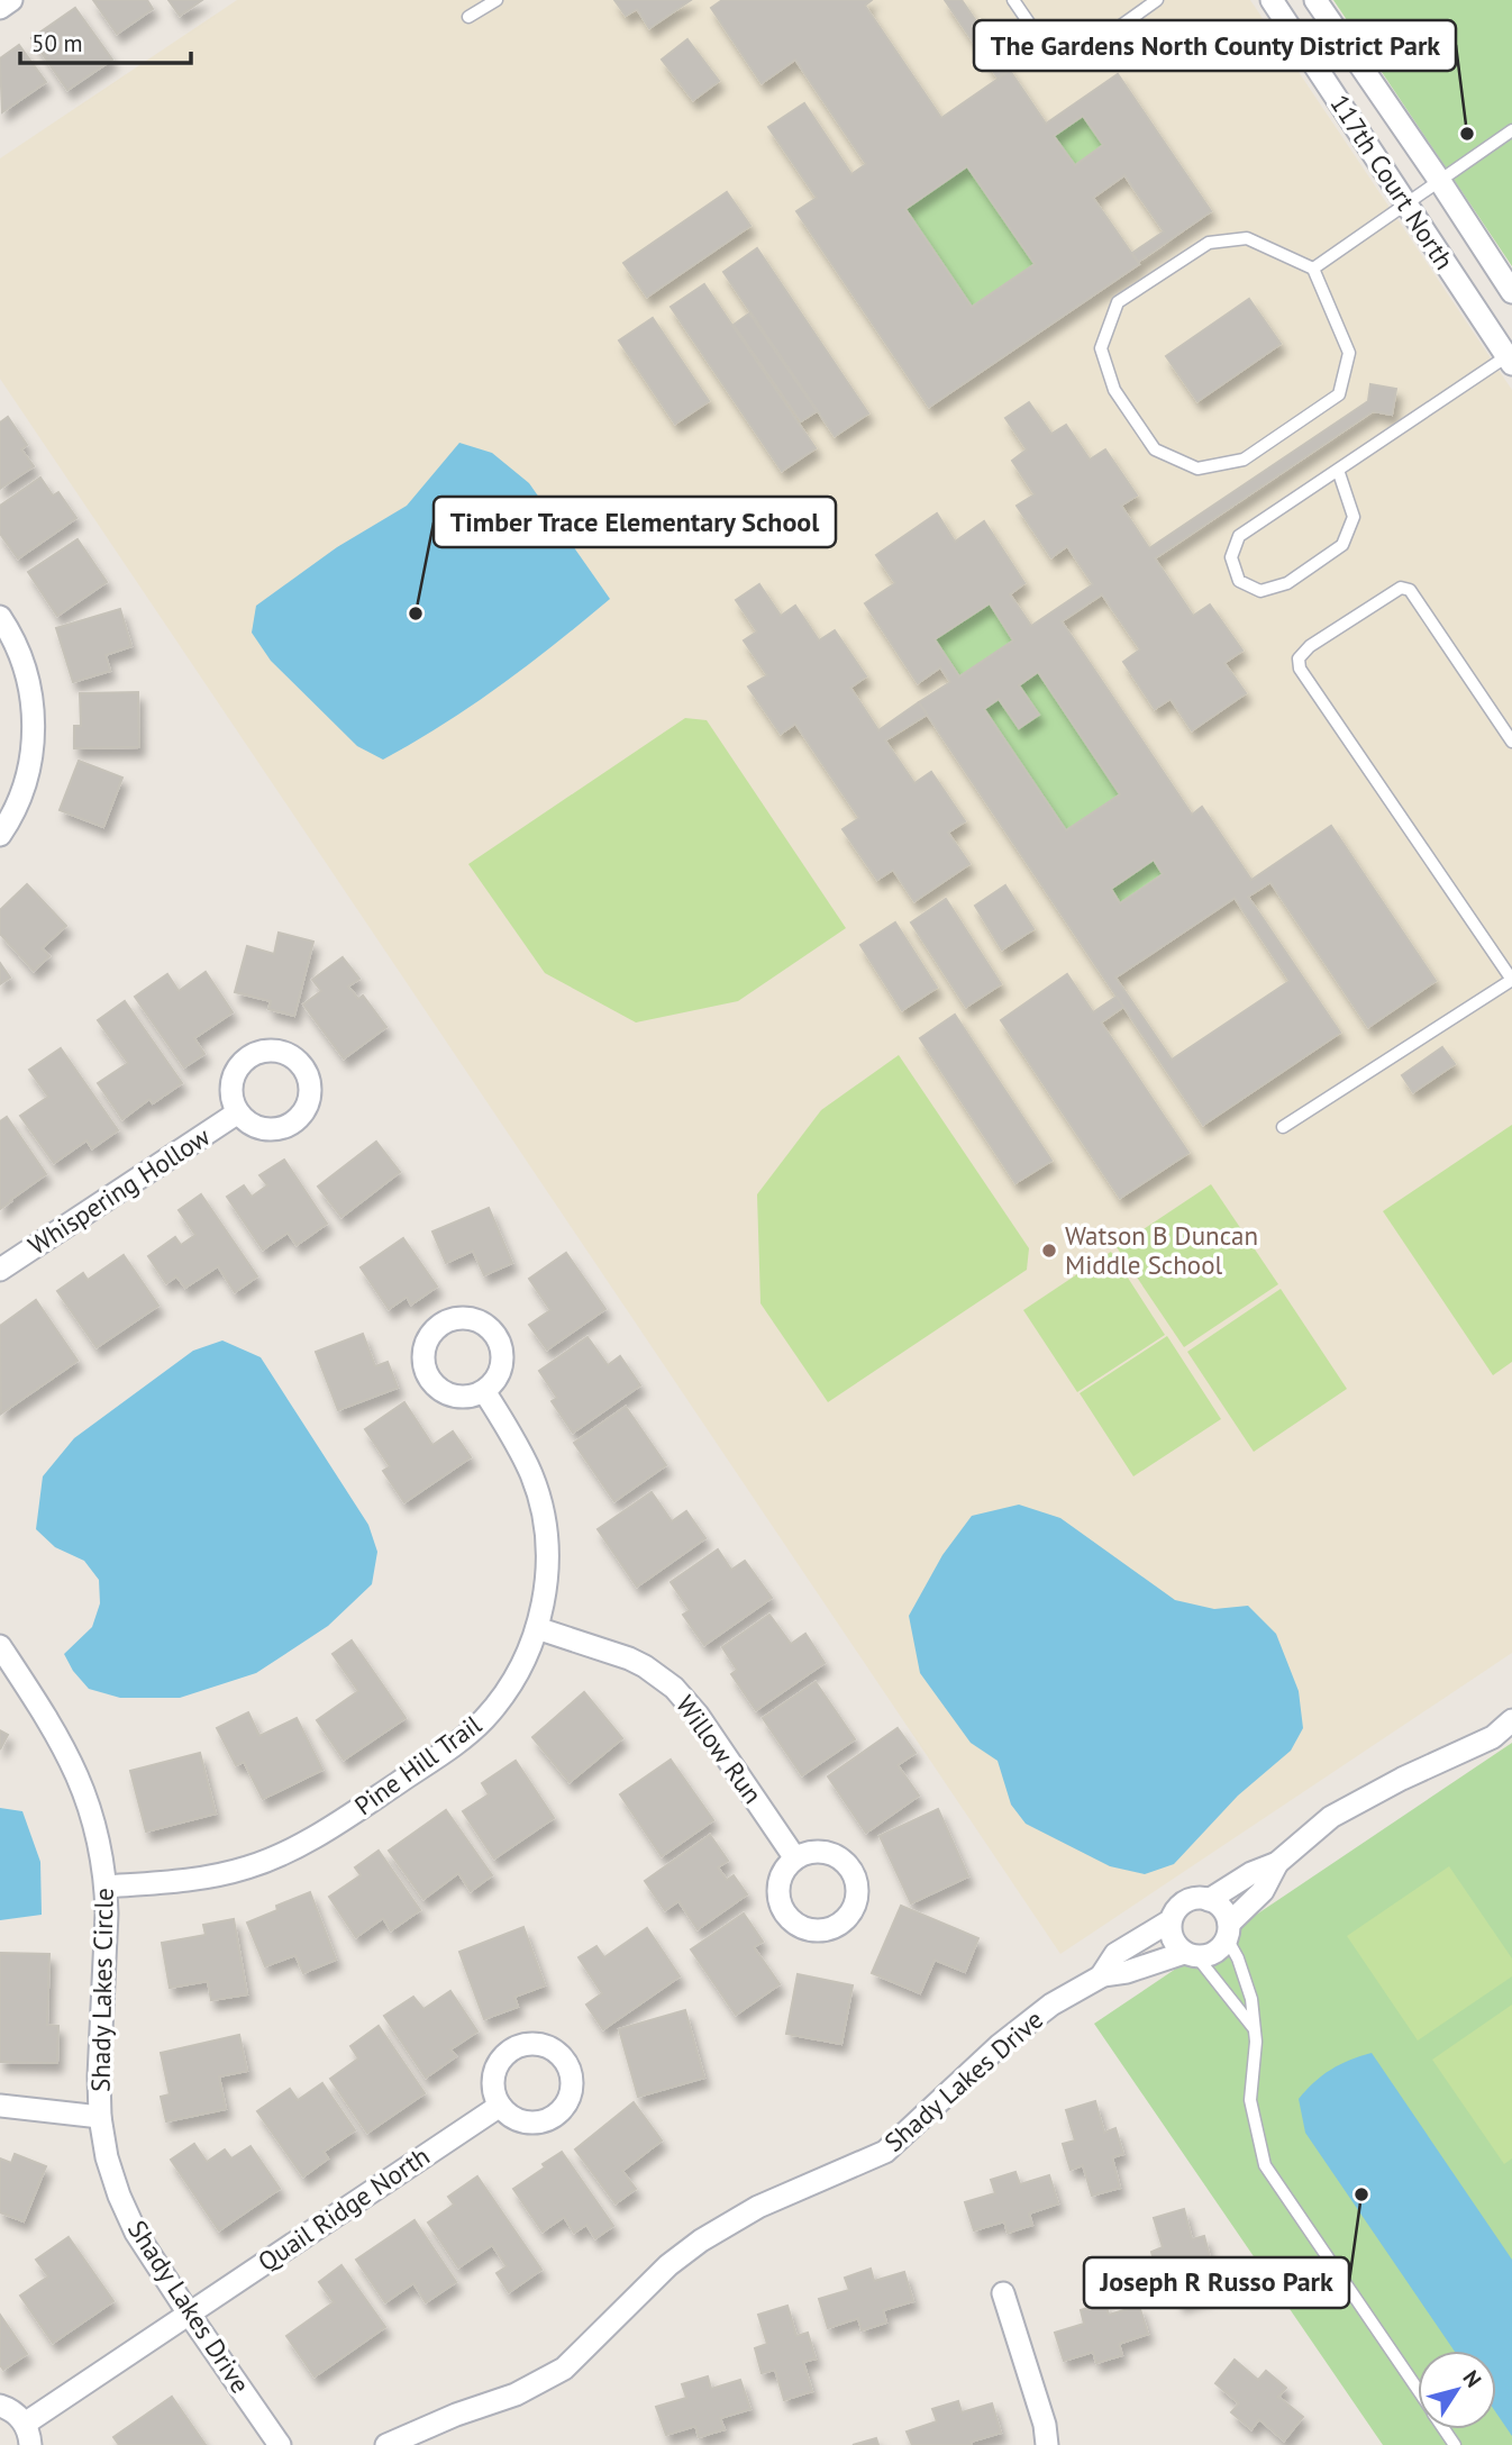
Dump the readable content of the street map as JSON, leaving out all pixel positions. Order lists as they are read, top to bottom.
{
  "streets": {
    "street": [
      "117th Court North",
      "Whispering Hollow",
      "Willow Run",
      "Pine Hill Trail",
      "Shady Lakes Circle",
      "Shady Lakes Drive",
      "Quail Ridge North"
    ]
  },
  "crossings": [
    ["Willow Run", "Pine Hill Trail"],
    ["Pine Hill Trail", "Shady Lakes Circle"],
    ["Shady Lakes Circle", "Shady Lakes Drive"],
    ["Shady Lakes Drive", "Quail Ridge North"]
  ],
  "places": [
    "The Gardens North County District Park",
    "Timber Trace Elementary School",
    "Watson B Duncan Middle School",
    "Joseph R Russo Park"
  ],
  "scale_bar": "50 m",
  "north": "top right"
}
